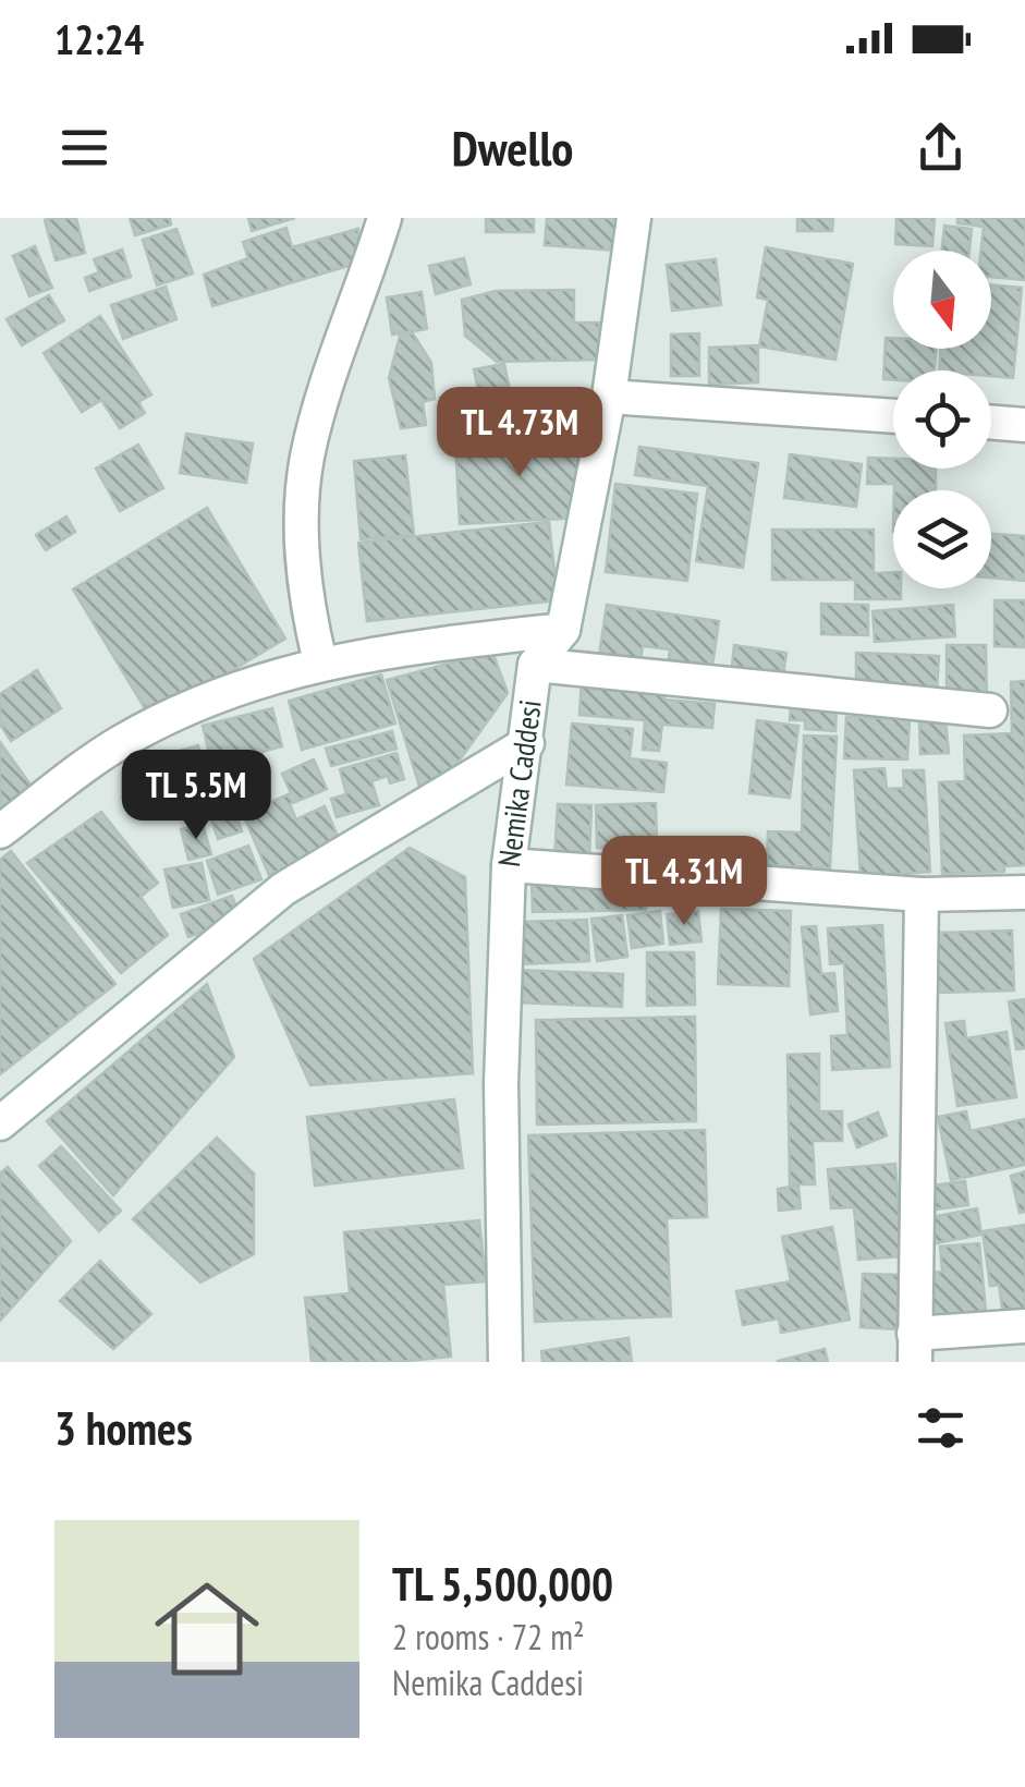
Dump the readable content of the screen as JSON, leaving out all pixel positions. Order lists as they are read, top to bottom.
{
  "streets": {
    "street": ["Nemika Caddesi"]
  },
  "north": "bottom",
  "page": {
    "status": "12:24",
    "header": "Dwello",
    "price": ["TL 4.73M", "TL 5.5M", "TL 4.31M"],
    "heading": "3 homes",
    "list": [
      {
        "name": "TL 5,500,000",
        "note": "2 rooms · 72 m² · Nemika Caddesi"
      }
    ]
  }
}
